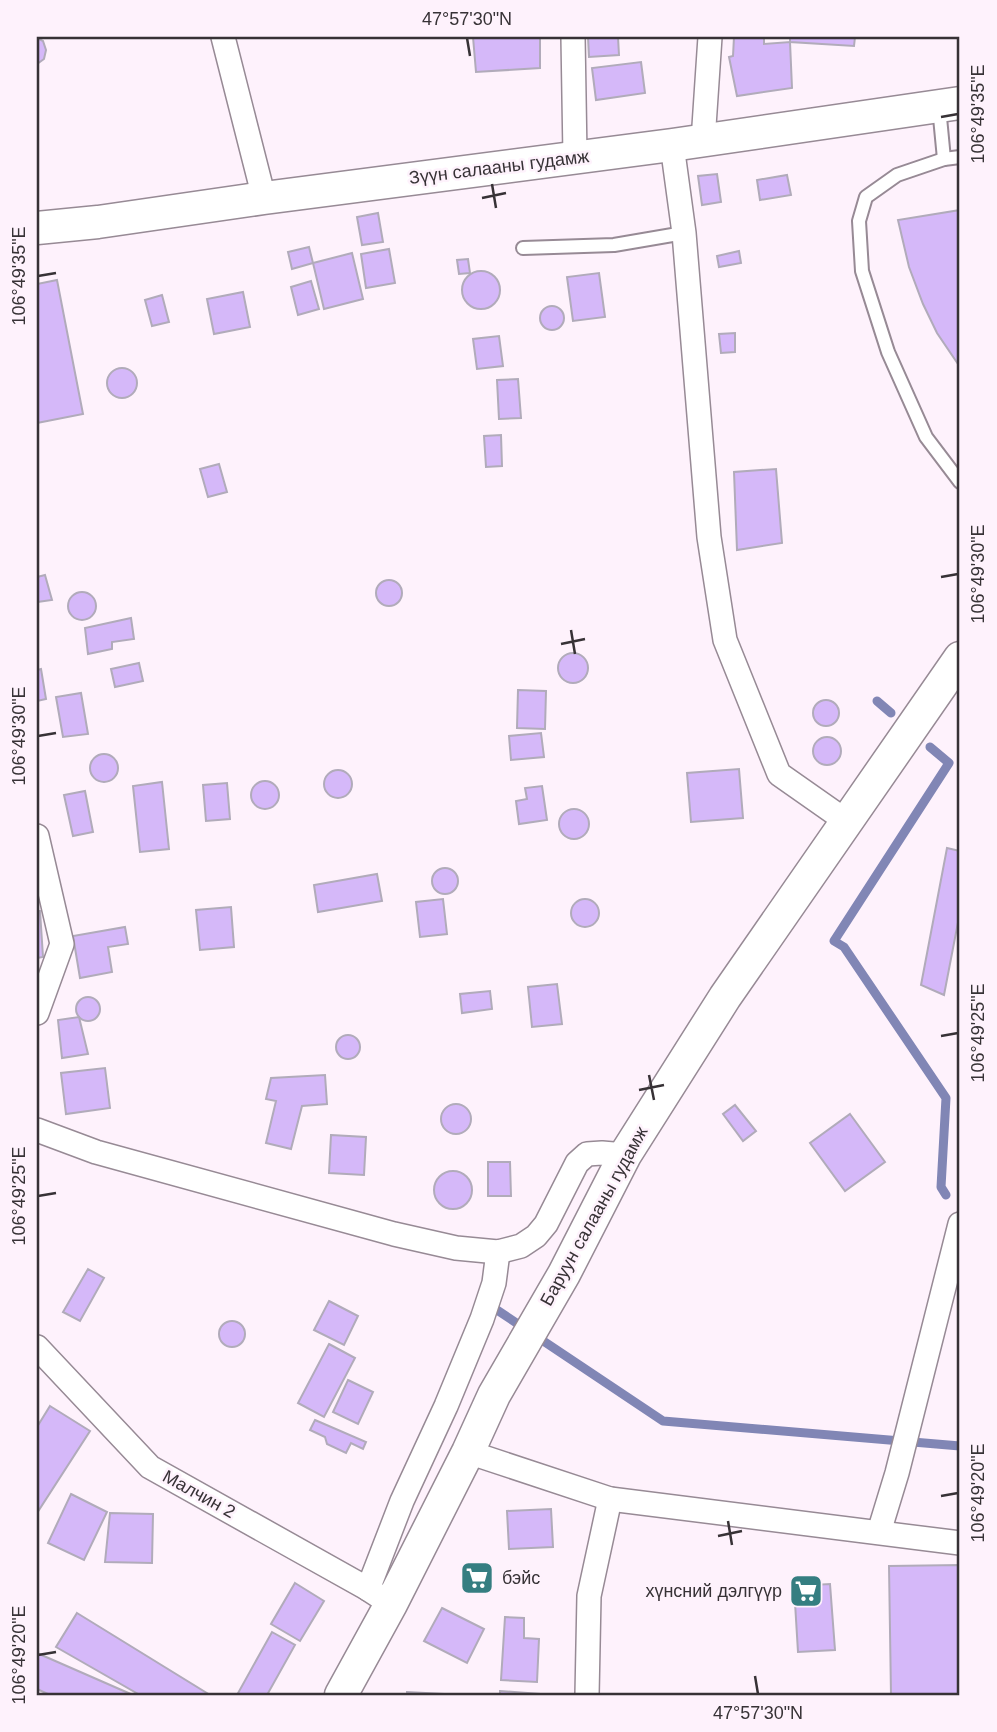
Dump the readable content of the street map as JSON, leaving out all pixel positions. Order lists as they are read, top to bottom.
{
  "streets": {
    "main road": ["Зүүн салааны гудамж", "Баруун салааны гудамж"],
    "street": ["Малчин 2"]
  },
  "crossings": [
    ["Баруун салааны гудамж", "Малчин 2"]
  ],
  "places": {
    "supermarket": ["бэйс", "хүнсний дэлгүүр"]
  },
  "coordinates": [
    "47°57'30\"N",
    "106°49'35\"E",
    "106°49'30\"E",
    "106°49'25\"E",
    "106°49'20\"E"
  ]
}
